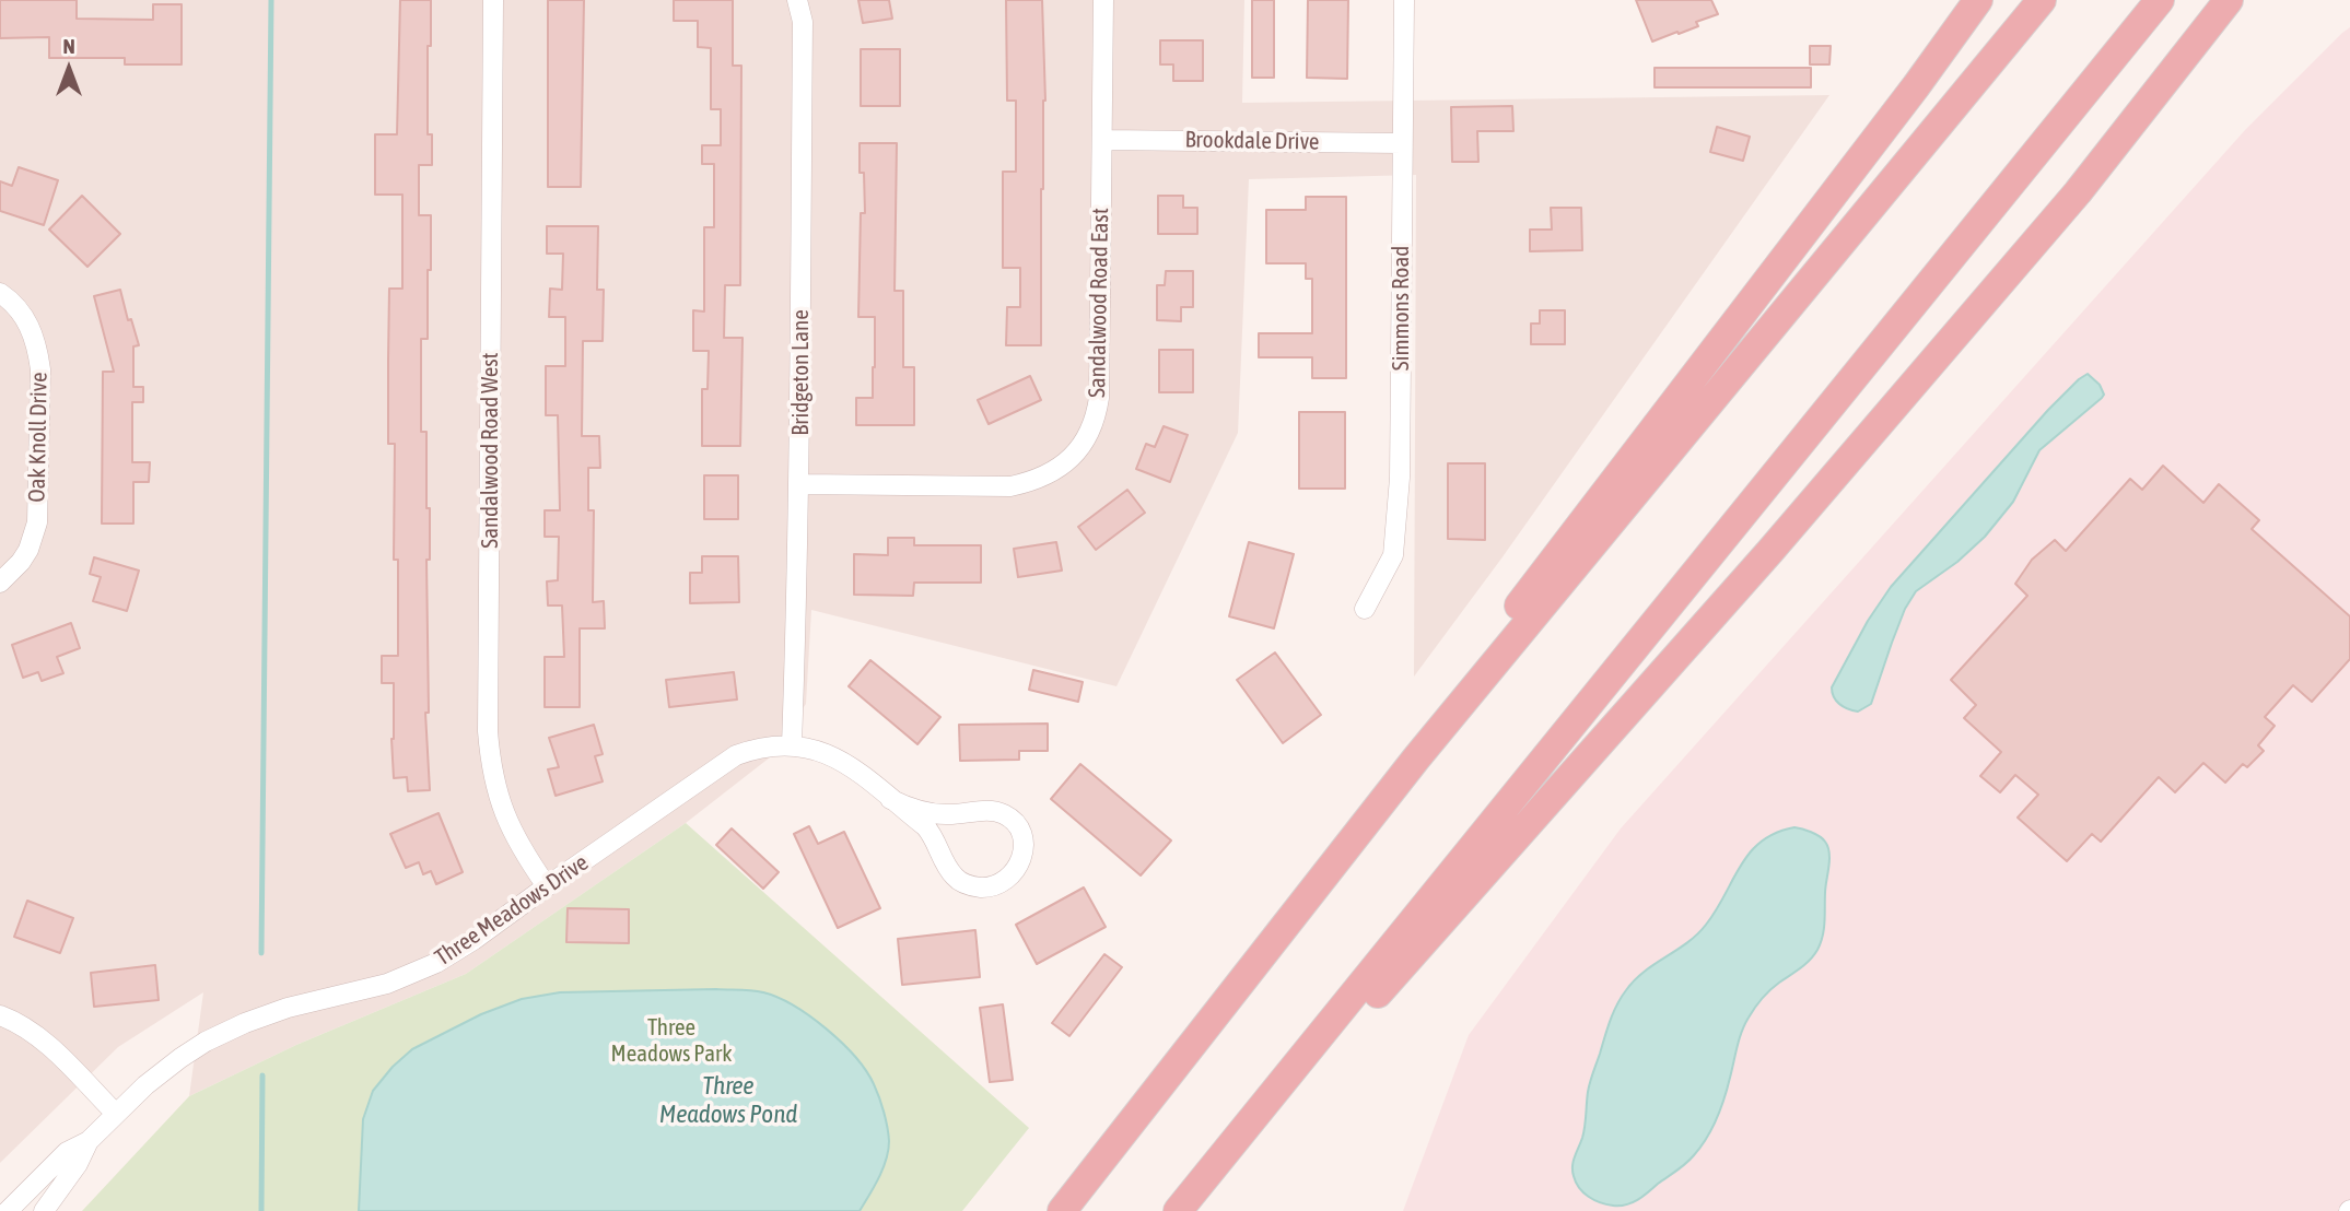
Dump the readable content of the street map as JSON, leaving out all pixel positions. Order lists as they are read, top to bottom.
{
  "streets": {
    "street": [
      "Brookdale Drive",
      "Sandalwood Road East",
      "Simmons Road",
      "Bridgeton Lane",
      "Oak Knoll Drive",
      "Sandalwood Road West",
      "Three Meadows Drive"
    ]
  },
  "crossings": [
    ["Brookdale Drive", "Sandalwood Road East"],
    ["Brookdale Drive", "Simmons Road"],
    ["Sandalwood Road East", "Bridgeton Lane"],
    ["Bridgeton Lane", "Three Meadows Drive"],
    ["Sandalwood Road West", "Three Meadows Drive"]
  ],
  "water": ["Three Meadows Pond"],
  "parks": ["Three Meadows Park"],
  "north": "top"
}
